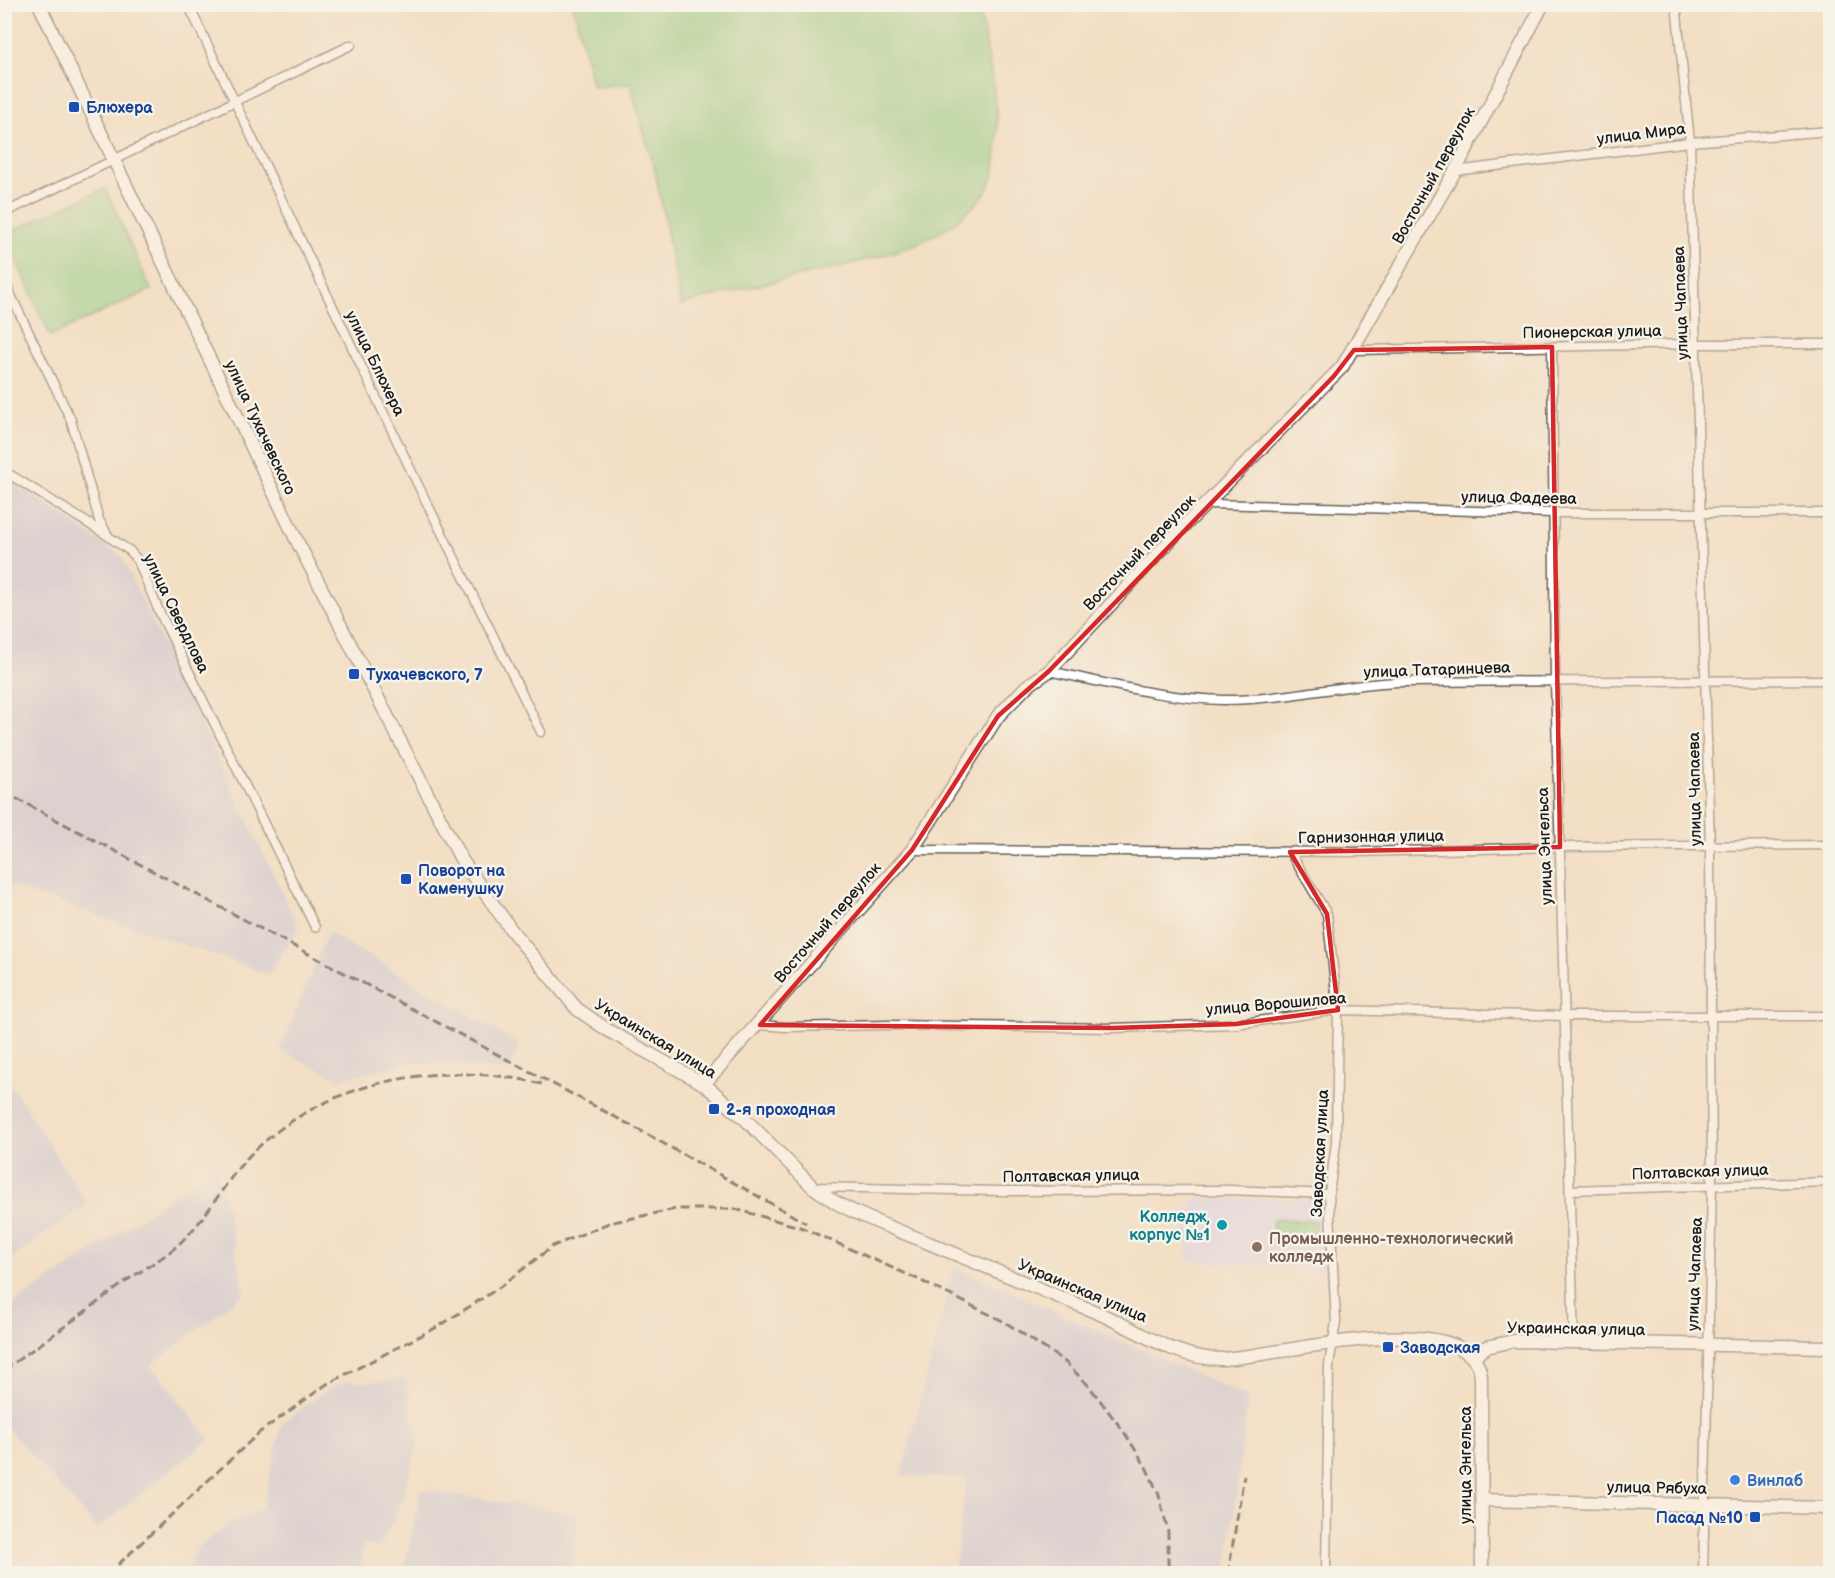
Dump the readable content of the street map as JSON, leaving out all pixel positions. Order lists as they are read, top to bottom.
{
  "streets": {
    "main road": [
      "Восточный переулок",
      "улица Тухачевского",
      "улица Энгельса",
      "Украинская улица",
      "улица Рябуха"
    ],
    "street": [
      "улица Мира",
      "улица Чапаева",
      "Пионерская улица",
      "улица Блюхера",
      "улица Фадеева",
      "улица Свердлова",
      "улица Татаринцева",
      "Гарнизонная улица",
      "улица Ворошилова",
      "Заводская улица",
      "Полтавская улица"
    ]
  },
  "crossings": [
    ["улица Мира", "Восточный переулок"],
    ["улица Мира", "улица Чапаева"],
    ["Восточный переулок", "Пионерская улица"],
    ["Восточный переулок", "улица Фадеева"],
    ["Восточный переулок", "улица Татаринцева"],
    ["Восточный переулок", "Гарнизонная улица"],
    ["Восточный переулок", "улица Ворошилова"],
    ["Восточный переулок", "Украинская улица"],
    ["улица Чапаева", "Пионерская улица"],
    ["улица Чапаева", "улица Фадеева"],
    ["улица Чапаева", "улица Татаринцева"],
    ["улица Чапаева", "Гарнизонная улица"],
    ["улица Чапаева", "улица Ворошилова"],
    ["улица Чапаева", "Украинская улица"],
    ["улица Чапаева", "Полтавская улица"],
    ["улица Чапаева", "улица Рябуха"],
    ["Пионерская улица", "улица Энгельса"],
    ["улица Тухачевского", "Украинская улица"],
    ["улица Фадеева", "улица Энгельса"],
    ["улица Татаринцева", "улица Энгельса"],
    ["Гарнизонная улица", "улица Энгельса"],
    ["Гарнизонная улица", "Заводская улица"],
    ["улица Энгельса", "улица Ворошилова"],
    ["улица Энгельса", "Украинская улица"],
    ["улица Энгельса", "Полтавская улица"],
    ["улица Энгельса", "улица Рябуха"],
    ["улица Ворошилова", "Заводская улица"],
    ["Украинская улица", "Заводская улица"],
    ["Украинская улица", "Полтавская улица"],
    ["Заводская улица", "Полтавская улица"]
  ],
  "places": {
    "transit": [
      "Блюхера",
      "Тухачевского, 7",
      "Поворот на Каменушку",
      "2-я проходная",
      "Заводская",
      "Пасад №10"
    ],
    "other": ["Колледж, корпус №1", "Промышленно-технологический колледж", "Винлаб"]
  }
}
